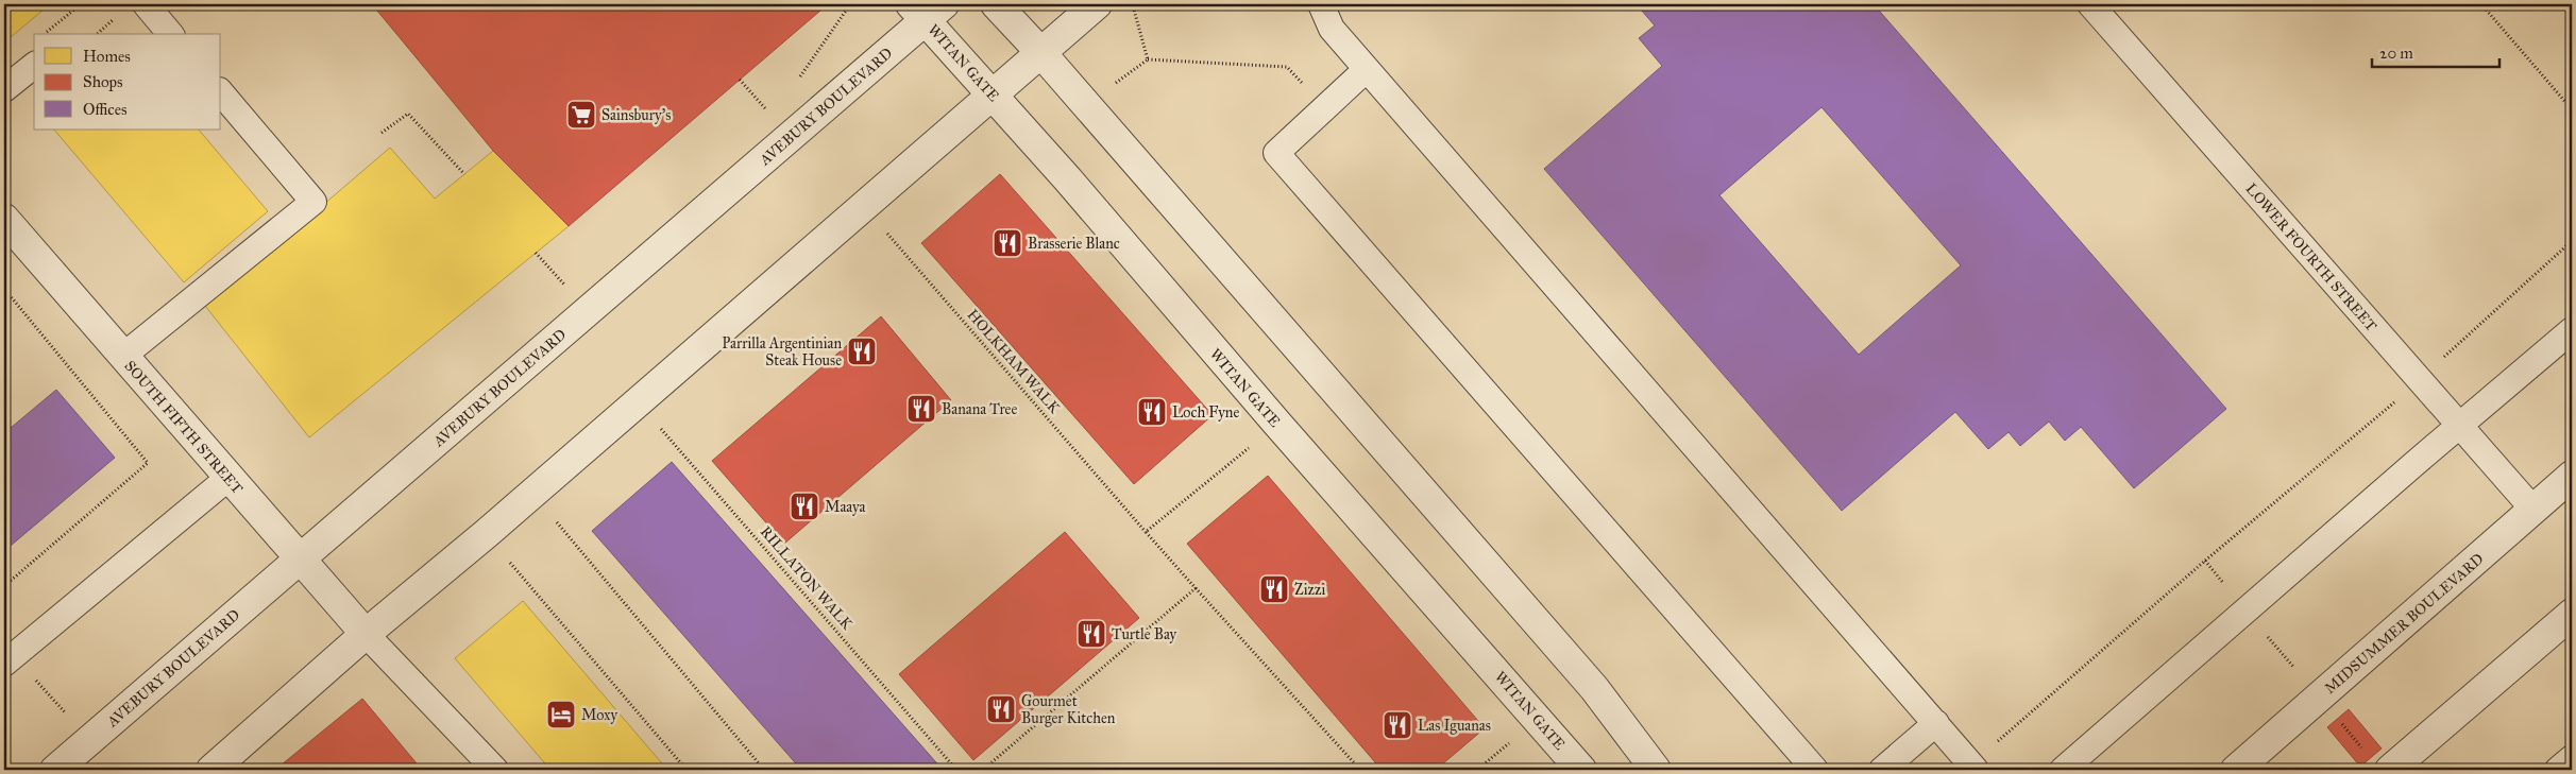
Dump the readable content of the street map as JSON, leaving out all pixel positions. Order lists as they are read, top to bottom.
{
  "streets": {
    "street": [
      "WITAN GATE",
      "AVEBURY BOULEVARD",
      "SOUTH FIFTH STREET",
      "MIDSUMMER BOULEVARD"
    ],
    "lane": ["LOWER FOURTH STREET"],
    "path": ["HOLKHAM WALK", "RILLATON WALK"]
  },
  "crossings": [
    ["WITAN GATE", "AVEBURY BOULEVARD"],
    ["AVEBURY BOULEVARD", "SOUTH FIFTH STREET"],
    ["LOWER FOURTH STREET", "MIDSUMMER BOULEVARD"]
  ],
  "places": {
    "supermarket": ["Sainsbury's"],
    "restaurant": [
      "Brasserie Blanc",
      "Parrilla Argentinian Steak House",
      "Banana Tree",
      "Loch Fyne",
      "Maaya",
      "Zizzi",
      "Turtle Bay",
      "Gourmet Burger Kitchen",
      "Las Iguanas"
    ],
    "hotel": ["Moxy"]
  },
  "legend": ["Homes", "Shops", "Offices"],
  "scale_bar": "20 m"
}
